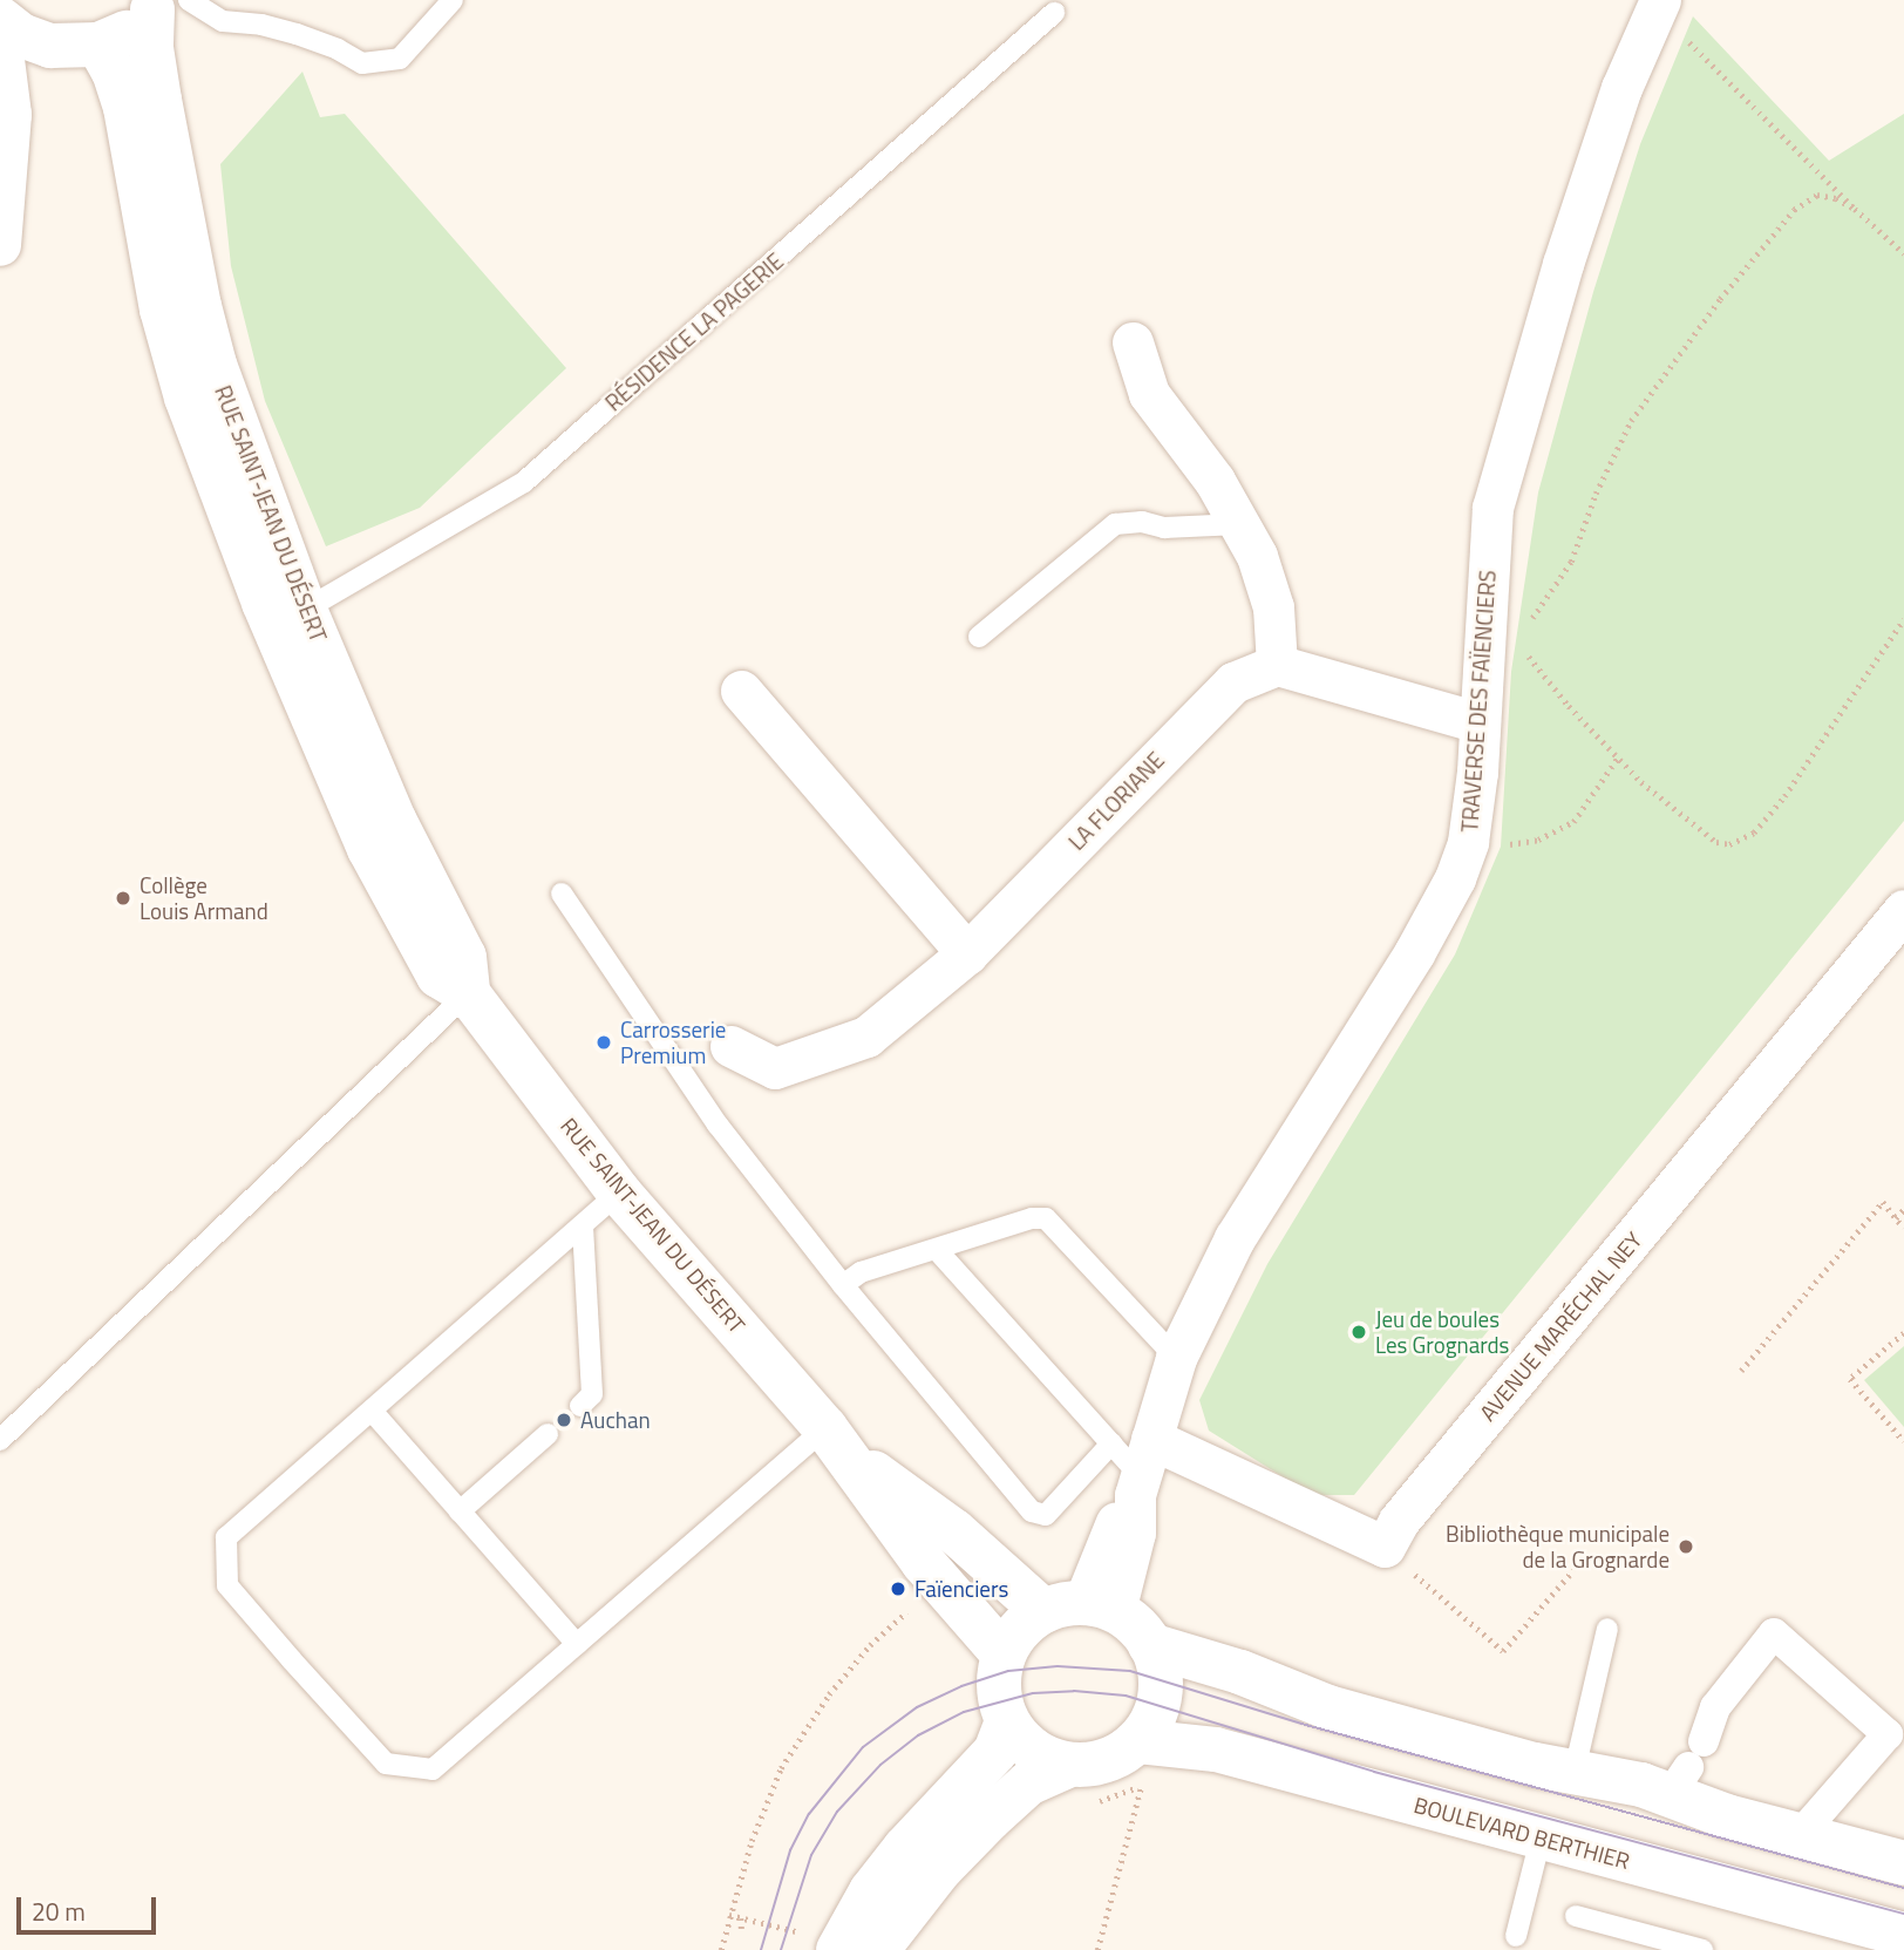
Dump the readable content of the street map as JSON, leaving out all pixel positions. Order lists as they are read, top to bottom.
{
  "streets": {
    "street": [
      "RUE SAINT-JEAN DU DÉSERT",
      "TRAVERSE DES FAÏENCIERS",
      "LA FLORIANE",
      "AVENUE MARÉCHAL NEY",
      "BOULEVARD BERTHIER"
    ],
    "lane": ["RÉSIDENCE LA PAGERIE"]
  },
  "crossings": [
    ["RÉSIDENCE LA PAGERIE", "RUE SAINT-JEAN DU DÉSERT"],
    ["RUE SAINT-JEAN DU DÉSERT", "TRAVERSE DES FAÏENCIERS"],
    ["RUE SAINT-JEAN DU DÉSERT", "BOULEVARD BERTHIER"],
    ["TRAVERSE DES FAÏENCIERS", "AVENUE MARÉCHAL NEY"],
    ["TRAVERSE DES FAÏENCIERS", "BOULEVARD BERTHIER"]
  ],
  "places": [
    "Collège Louis Armand",
    "Carrosserie Premium",
    "Jeu de boules Les Grognards",
    "Auchan",
    "Bibliothèque municipale de la Grognarde",
    "Faïenciers"
  ],
  "scale_bar": "20 m"
}
